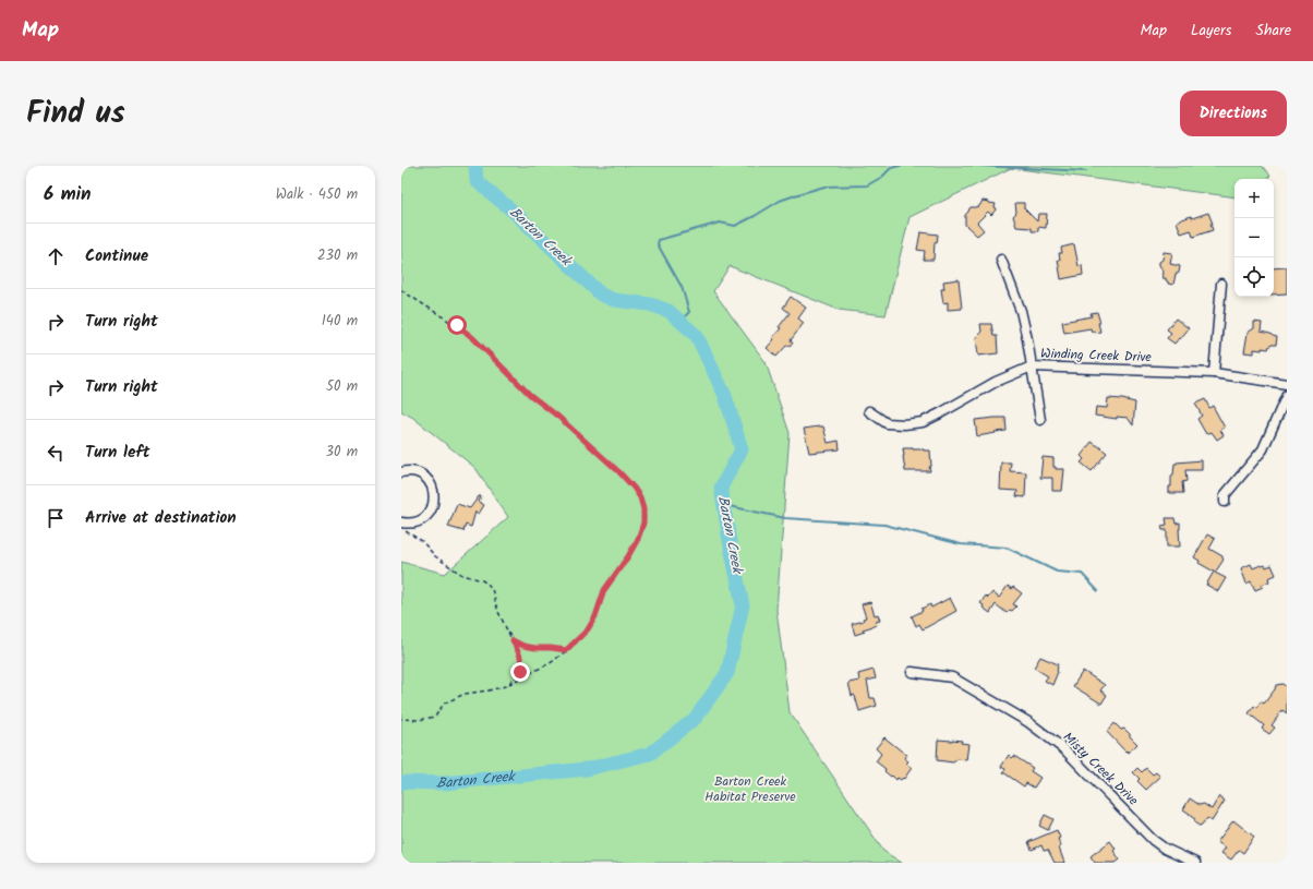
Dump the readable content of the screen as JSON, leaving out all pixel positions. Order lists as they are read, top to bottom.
{
  "streets": {
    "street": ["Winding Creek Drive", "Misty Creek Drive"]
  },
  "water": ["Barton Creek"],
  "parks": ["Barton Creek Habitat Preserve"],
  "page": {
    "header": "Map",
    "nav": ["Map", "Layers", "Share"],
    "title": "Find us",
    "buttons": "Directions",
    "heading": ["6 min", "Walk · 450 m"],
    "map_buttons": ["+", "−"],
    "list": [
      ["Continue", "230 m"],
      ["Turn right", "140 m"],
      ["Turn right", "50 m"],
      ["Turn left", "30 m"],
      "Arrive at destination"
    ]
  }
}
